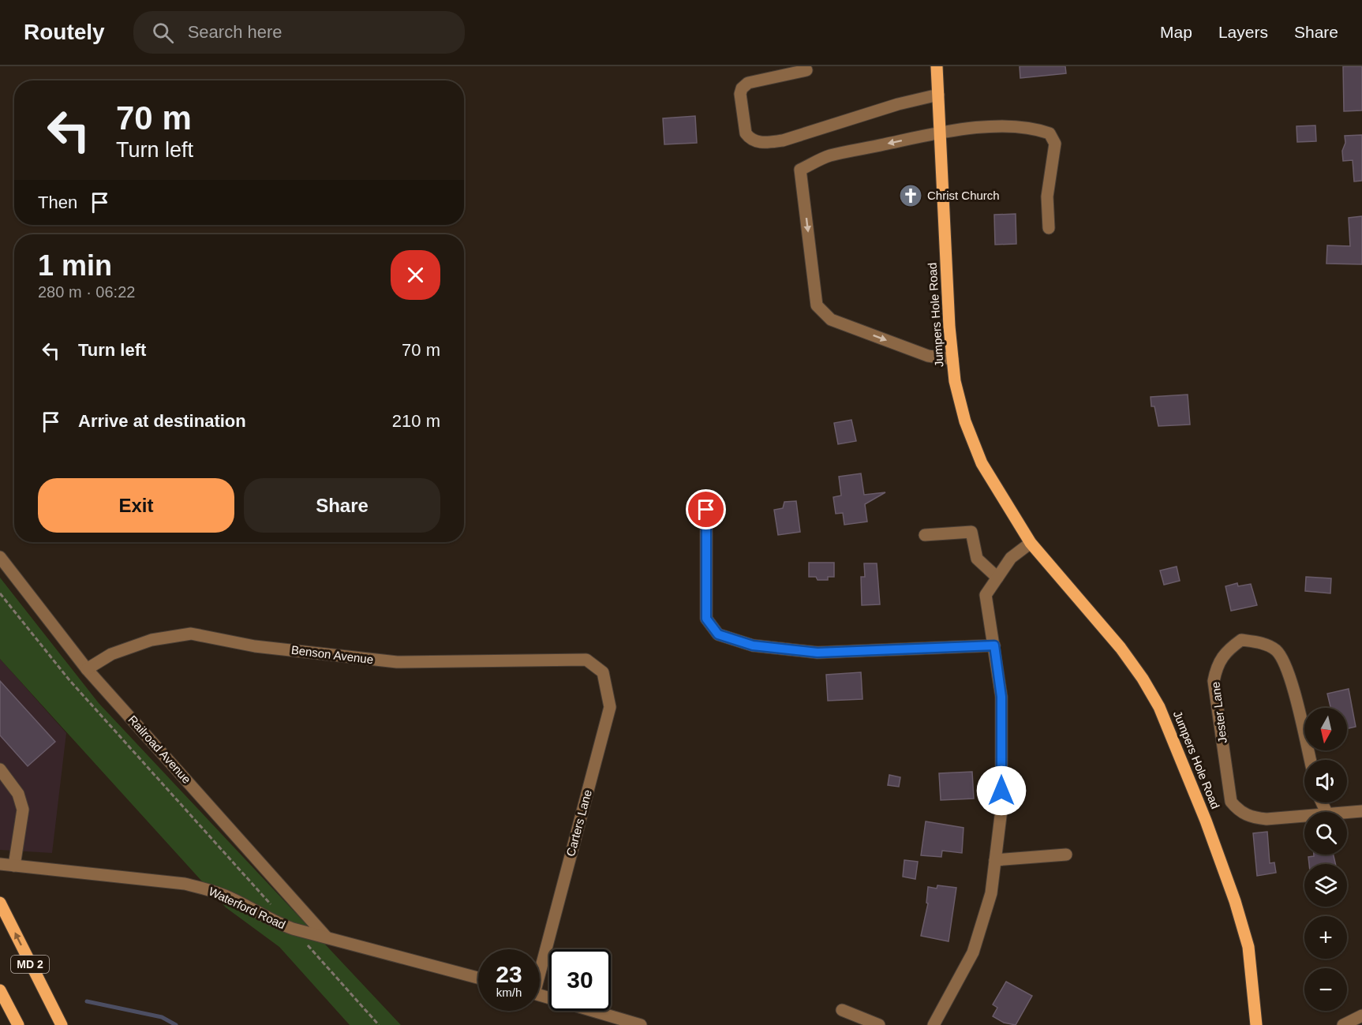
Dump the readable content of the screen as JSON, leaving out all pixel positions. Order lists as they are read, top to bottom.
{
  "streets": {
    "main road": ["Jumpers Hole Road", "MD 2"],
    "street": [
      "Benson Avenue",
      "Jester Lane",
      "Railroad Avenue",
      "Carters Lane",
      "Waterford Road"
    ]
  },
  "crossings": [
    ["Benson Avenue", "Railroad Avenue"],
    ["Benson Avenue", "Carters Lane"],
    ["Railroad Avenue", "Waterford Road"]
  ],
  "places": {
    "church": ["Christ Church"]
  },
  "north": "bottom",
  "page": {
    "header": "Routely",
    "search": "Search here",
    "nav": ["Map", "Layers", "Share"],
    "turn": ["70 m", "Turn left"],
    "then": "Then",
    "heading": ["1 min", "280 m · 06:22"],
    "list": [
      {
        "name": "Turn left",
        "value": "70 m"
      },
      {
        "name": "Arrive at destination",
        "value": "210 m"
      }
    ],
    "buttons": ["Exit", "Share"],
    "map_buttons": ["+", "−"],
    "speed": "23 km/h",
    "limit": "30"
  }
}
